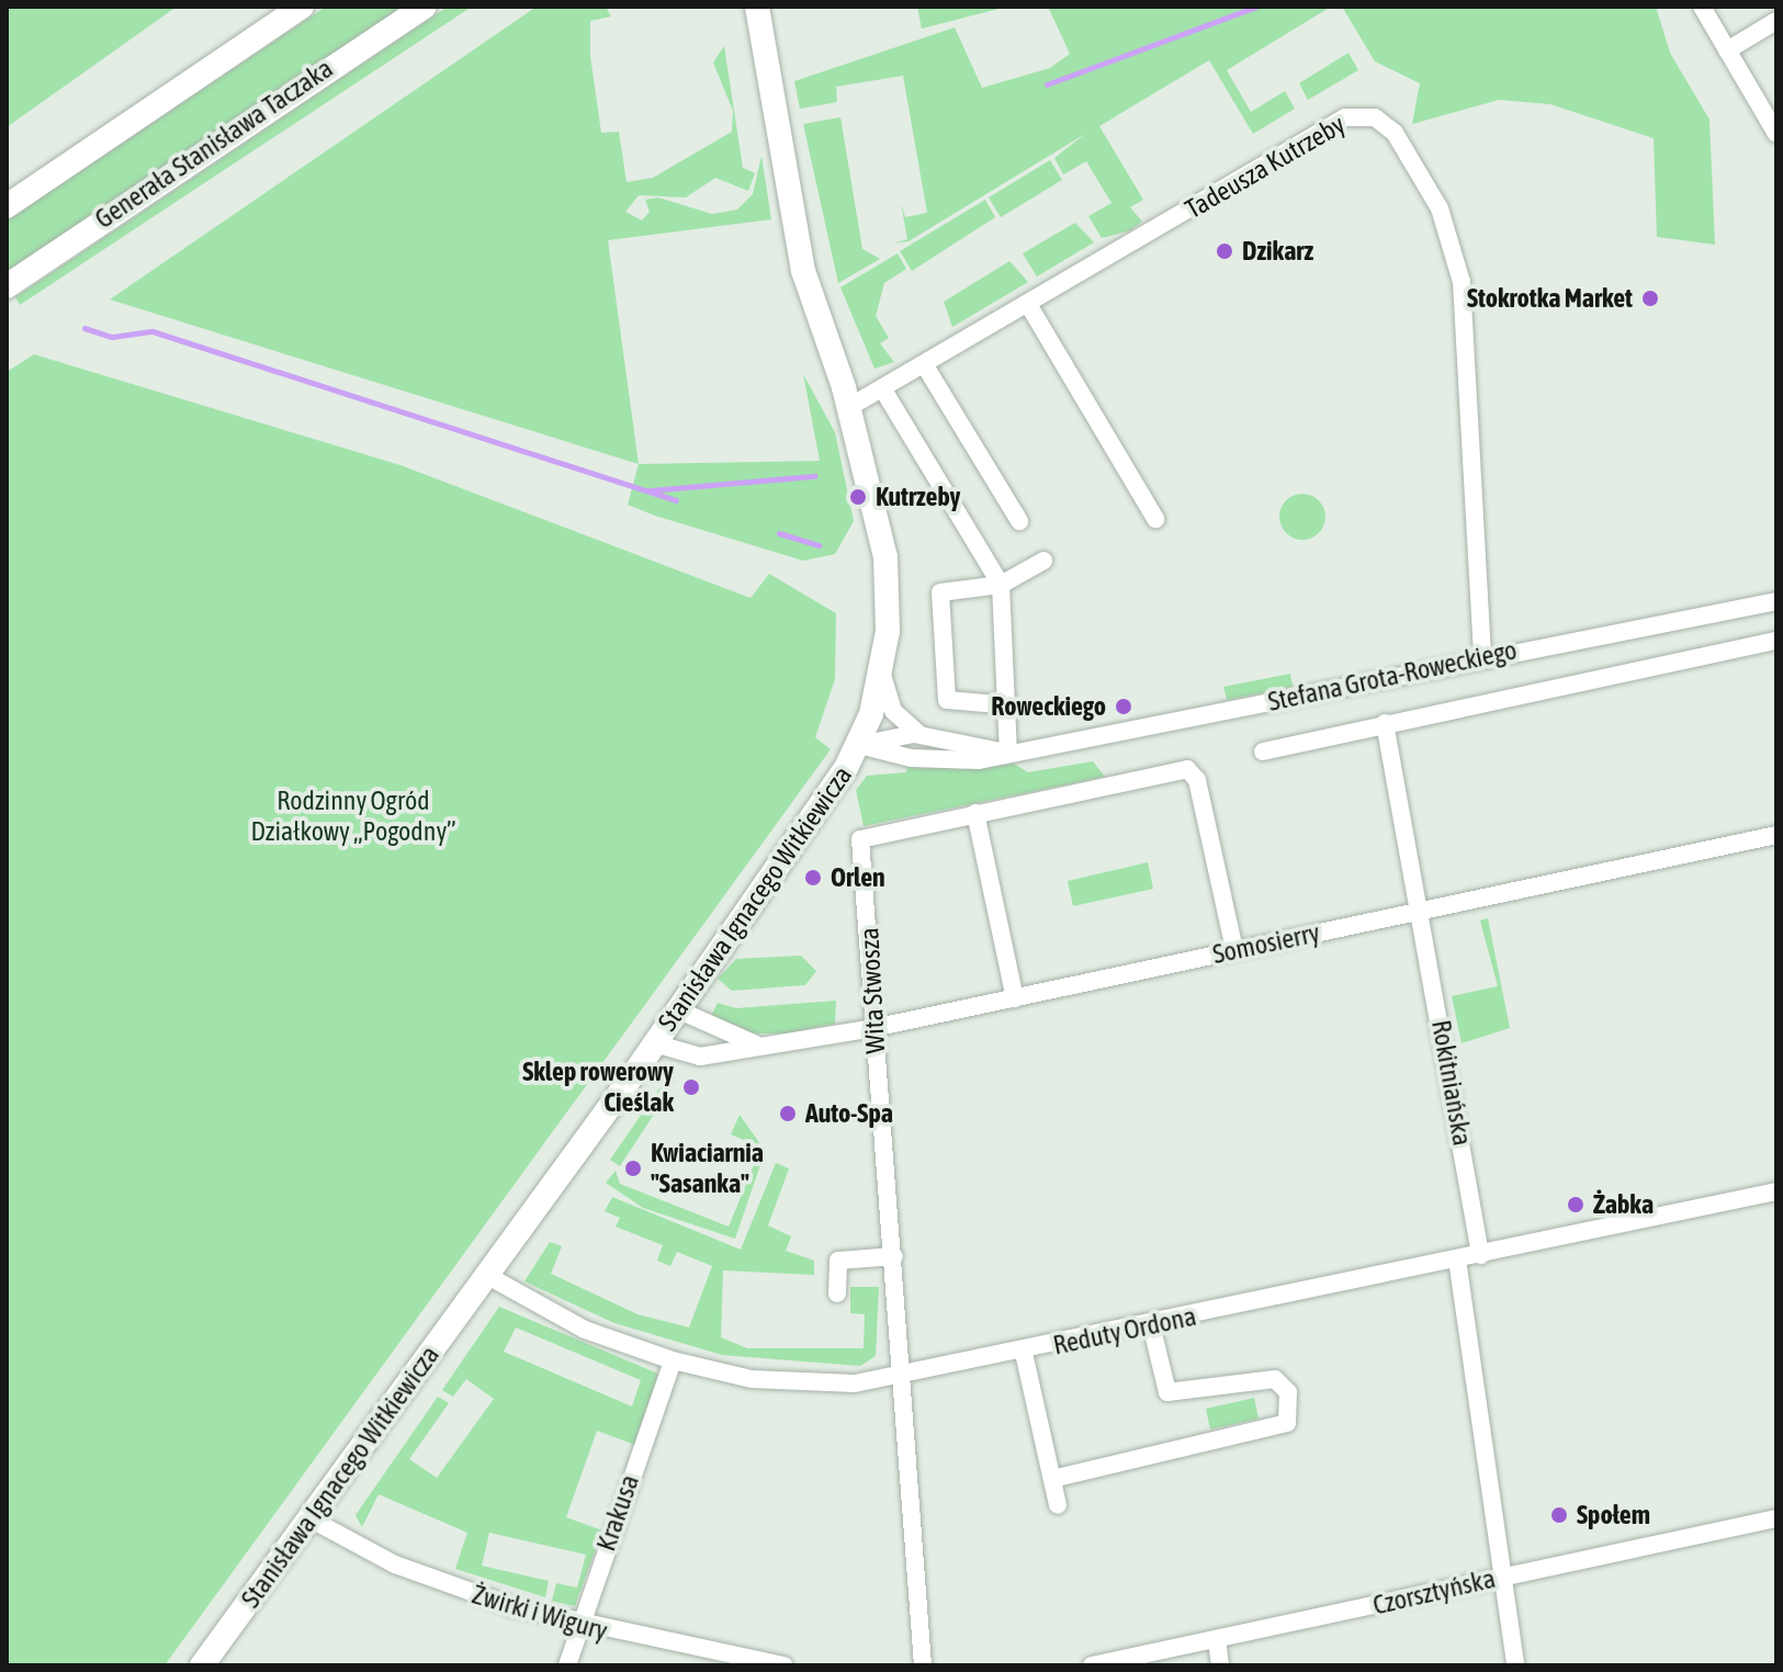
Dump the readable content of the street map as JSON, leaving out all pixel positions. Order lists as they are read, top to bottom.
{
  "streets": {
    "street": [
      "Generała Stanisława Taczaka",
      "Tadeusza Kutrzeby",
      "Stefana Grota-Roweckiego",
      "Stanisława Ignacego Witkiewicza",
      "Somosierry",
      "Wita Stwosza",
      "Rokitniańska",
      "Reduty Ordona",
      "Krakusa",
      "Czorsztyńska",
      "Żwirki i Wigury"
    ]
  },
  "crossings": [
    ["Tadeusza Kutrzeby", "Stefana Grota-Roweckiego"],
    ["Tadeusza Kutrzeby", "Stanisława Ignacego Witkiewicza"],
    ["Stefana Grota-Roweckiego", "Stanisława Ignacego Witkiewicza"],
    ["Stefana Grota-Roweckiego", "Somosierry"],
    ["Stefana Grota-Roweckiego", "Rokitniańska"],
    ["Stanisława Ignacego Witkiewicza", "Somosierry"],
    ["Stanisława Ignacego Witkiewicza", "Reduty Ordona"],
    ["Stanisława Ignacego Witkiewicza", "Żwirki i Wigury"],
    ["Somosierry", "Wita Stwosza"],
    ["Somosierry", "Rokitniańska"],
    ["Wita Stwosza", "Reduty Ordona"],
    ["Rokitniańska", "Reduty Ordona"],
    ["Reduty Ordona", "Krakusa"],
    ["Krakusa", "Żwirki i Wigury"]
  ],
  "parks": ["Rodzinny Ogród Działkowy „Pogodny”"],
  "places": [
    "Dzikarz",
    "Stokrotka Market",
    "Kutrzeby",
    "Roweckiego",
    "Orlen",
    "Sklep rowerowy Cieślak",
    "Auto-Spa",
    "Kwiaciarnia \"Sasanka\"",
    "Żabka",
    "Społem"
  ]
}
